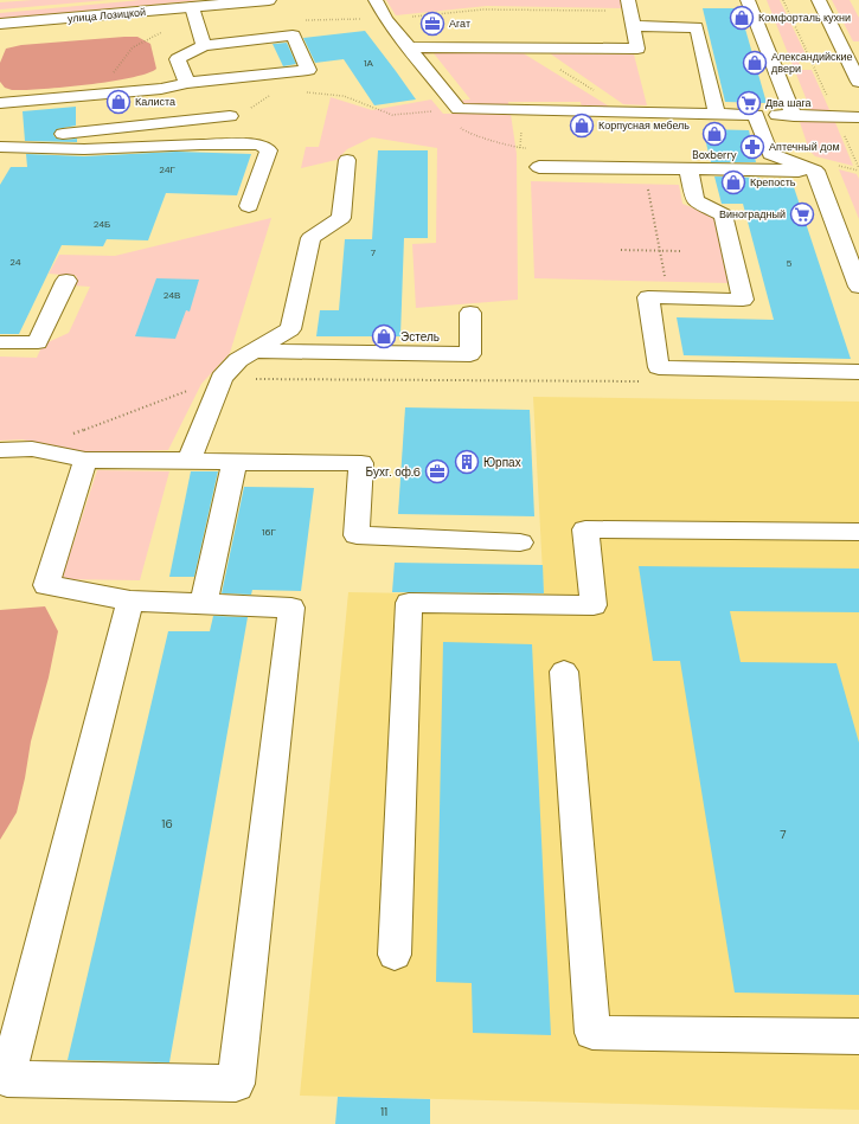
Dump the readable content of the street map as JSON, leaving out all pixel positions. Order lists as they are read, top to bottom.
{
  "streets": {
    "main road": ["улица Лозицкой"]
  },
  "places": {
    "shop": [
      "Комфорталь кухни",
      "Александийские двери",
      "Калиста",
      "Корпусная мебель",
      "Boxberry",
      "Крепость",
      "Эстель"
    ],
    "office": ["Агат", "Бухг. оф.6"],
    "supermarket": ["Два шага", "Виноградный"],
    "pharmacy": ["Аптечный дом"],
    "building": ["Юрпах"]
  },
  "house_numbers": [
    "1А",
    "24Г",
    "24Б",
    "7",
    "24",
    "5",
    "24В",
    "16Г",
    "16",
    "7",
    "11"
  ]
}
